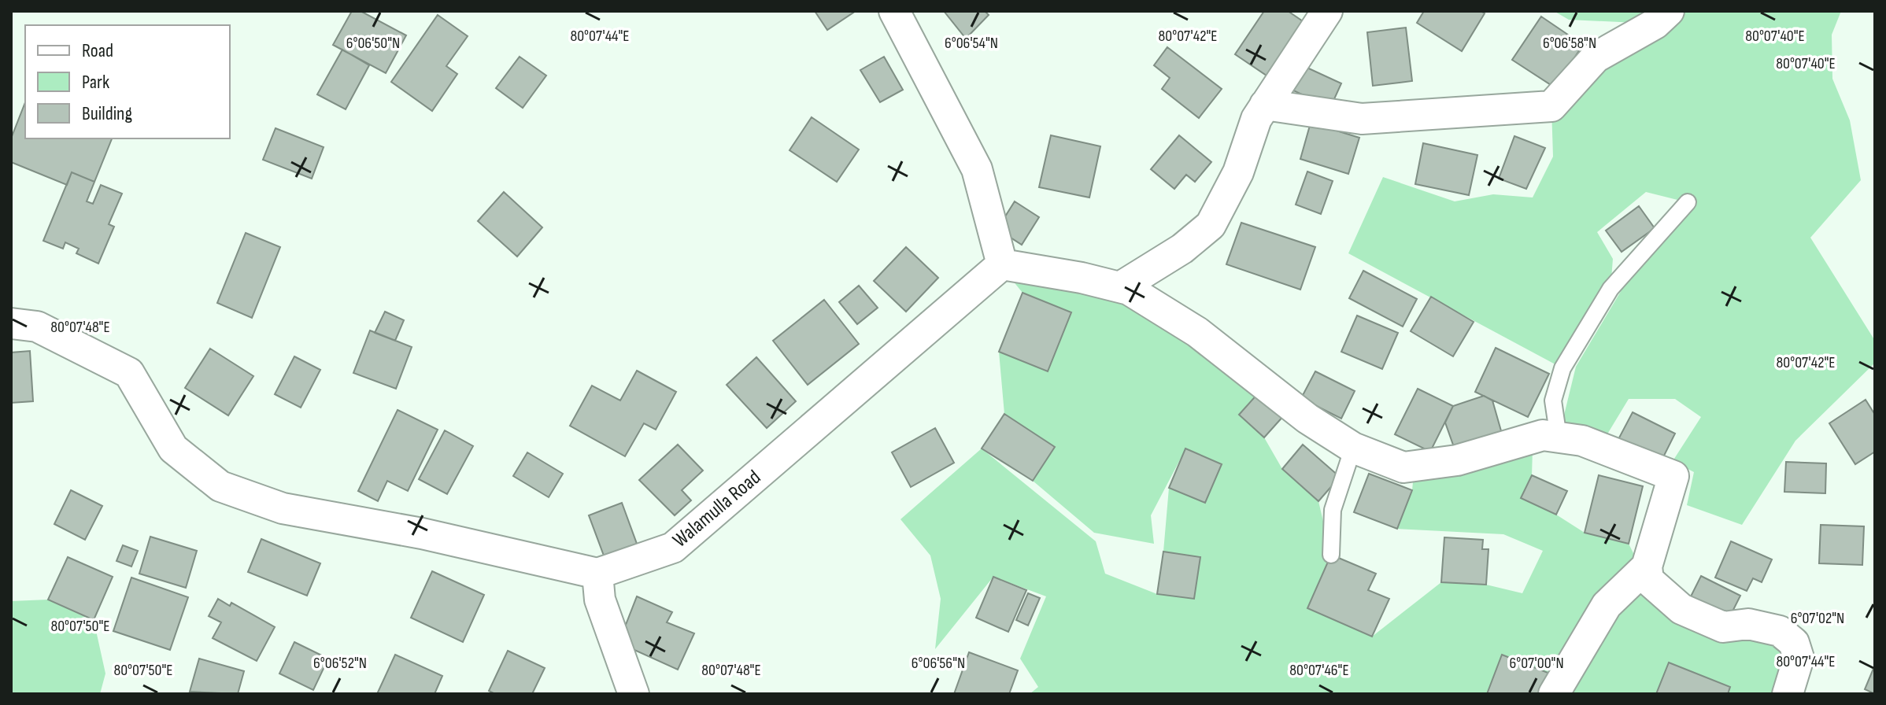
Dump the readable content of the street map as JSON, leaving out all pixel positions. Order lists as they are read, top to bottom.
{
  "streets": {
    "street": ["Walamulla Road"]
  },
  "legend": ["Road", "Park", "Building"],
  "coordinates": [
    "80°07'44\"E",
    "80°07'42\"E",
    "80°07'40\"E",
    "6°06'50\"N",
    "6°06'54\"N",
    "6°06'58\"N",
    "80°07'48\"E",
    "6°07'02\"N",
    "80°07'50\"E",
    "6°06'52\"N",
    "6°06'56\"N",
    "6°07'00\"N",
    "80°07'46\"E"
  ]
}
